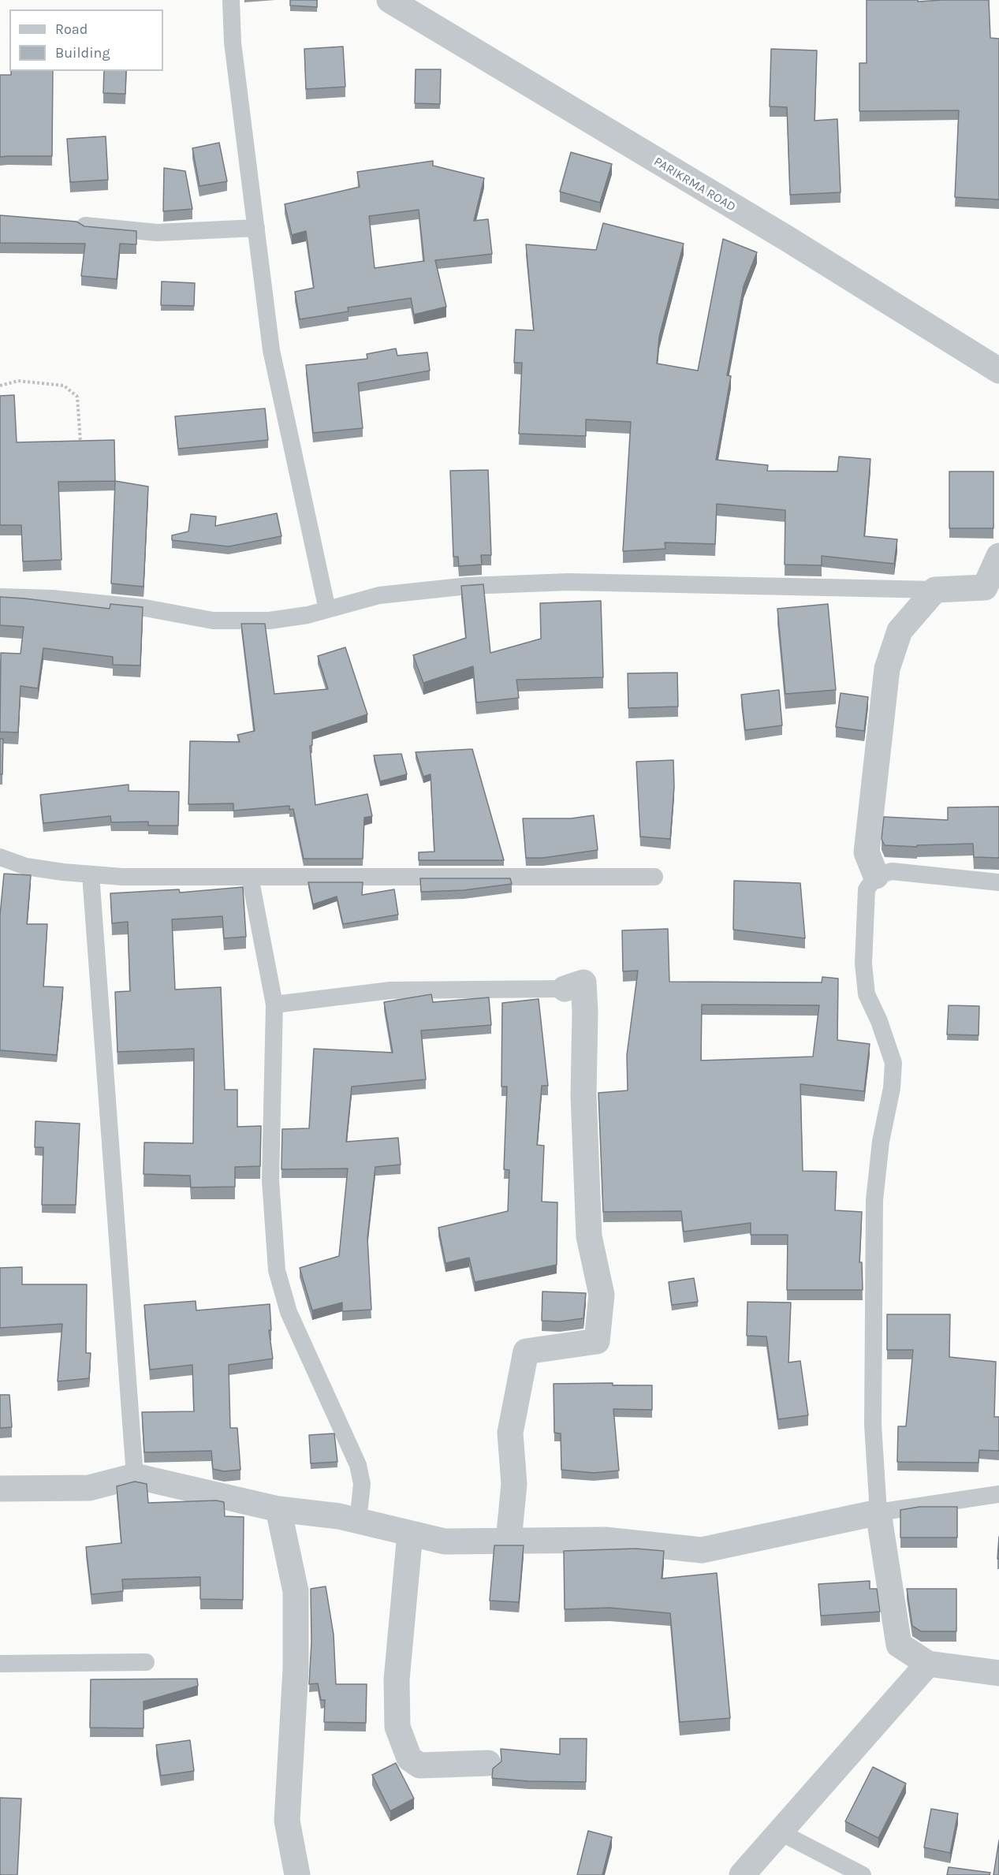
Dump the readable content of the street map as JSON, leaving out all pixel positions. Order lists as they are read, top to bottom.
{
  "streets": {
    "street": ["PARIKRMA ROAD"]
  },
  "legend": ["Road", "Building"]
}
